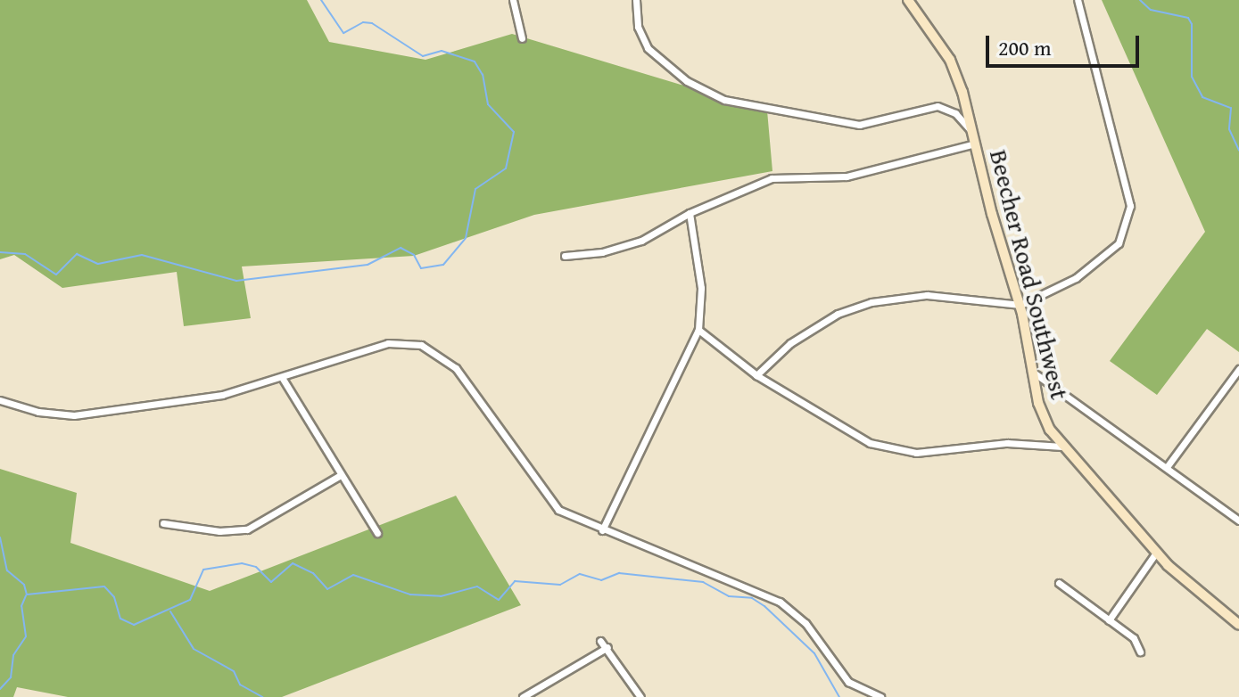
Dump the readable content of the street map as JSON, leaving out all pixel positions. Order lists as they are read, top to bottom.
{
  "streets": {
    "street": ["Beecher Road Southwest"]
  },
  "scale_bar": "200 m"
}
